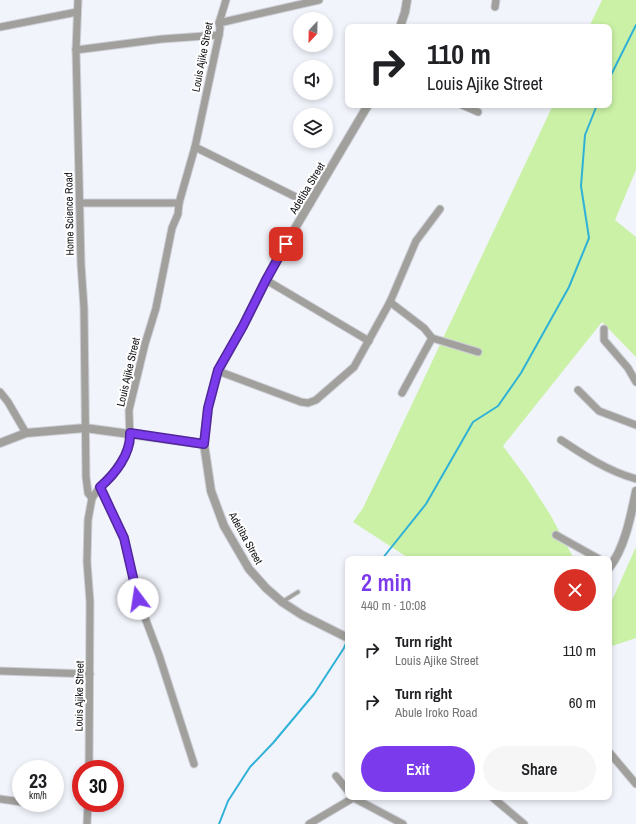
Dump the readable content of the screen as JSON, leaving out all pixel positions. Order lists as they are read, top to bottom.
{
  "streets": {
    "street": ["Louis Ajike Street", "Adetiba Street", "Home Science Road"]
  },
  "crossings": [
    ["Louis Ajike Street", "Home Science Road"]
  ],
  "north": "bottom",
  "page": {
    "turn": ["110 m", "Louis Ajike Street"],
    "heading": ["2 min", "440 m · 10:08"],
    "list": [
      {
        "name": "Turn right",
        "note": "Louis Ajike Street",
        "value": "110 m"
      },
      {
        "name": "Turn right",
        "note": "Abule Iroko Road",
        "value": "60 m"
      }
    ],
    "buttons": ["Exit", "Share"],
    "speed": "23 km/h",
    "limit": "30"
  }
}
